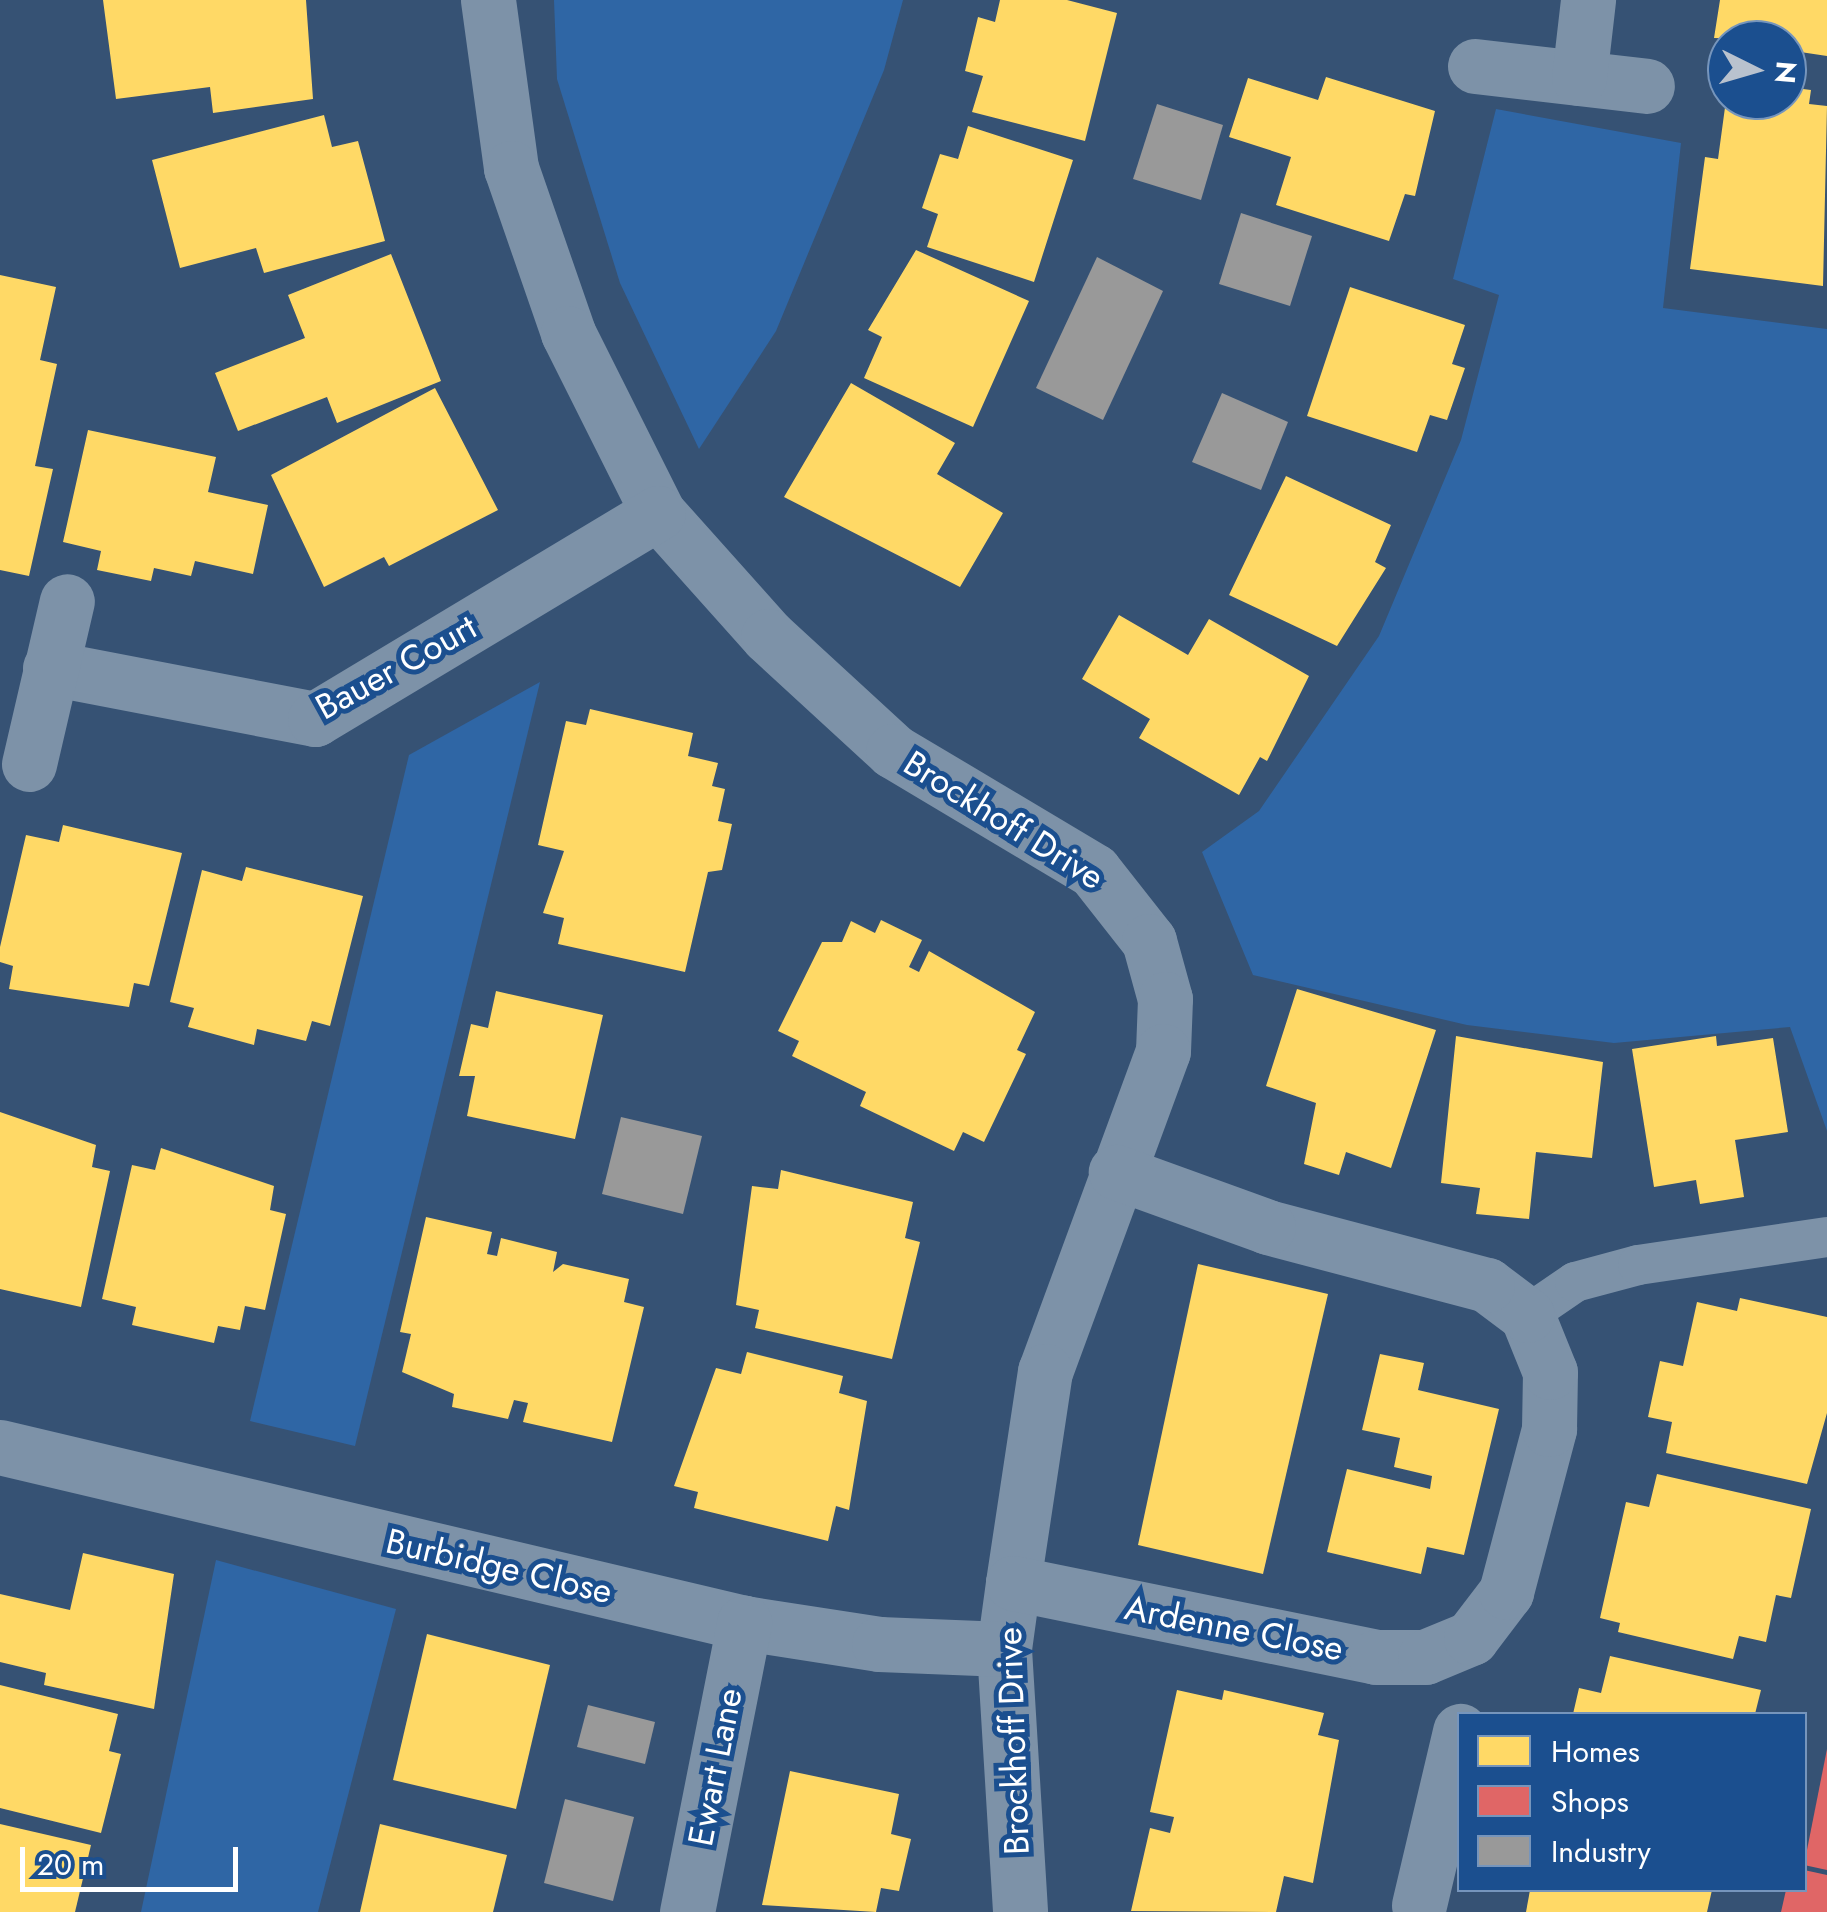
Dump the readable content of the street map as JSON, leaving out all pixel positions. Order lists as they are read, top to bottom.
{
  "streets": {
    "street": [
      "Bauer Court",
      "Brockhoff Drive",
      "Burbidge Close",
      "Ardenne Close",
      "Ewart Lane"
    ]
  },
  "crossings": [
    ["Bauer Court", "Brockhoff Drive"],
    ["Brockhoff Drive", "Burbidge Close"],
    ["Brockhoff Drive", "Ardenne Close"],
    ["Burbidge Close", "Ewart Lane"]
  ],
  "legend": ["Homes", "Shops", "Industry"],
  "scale_bar": "20 m",
  "north": "right"
}
